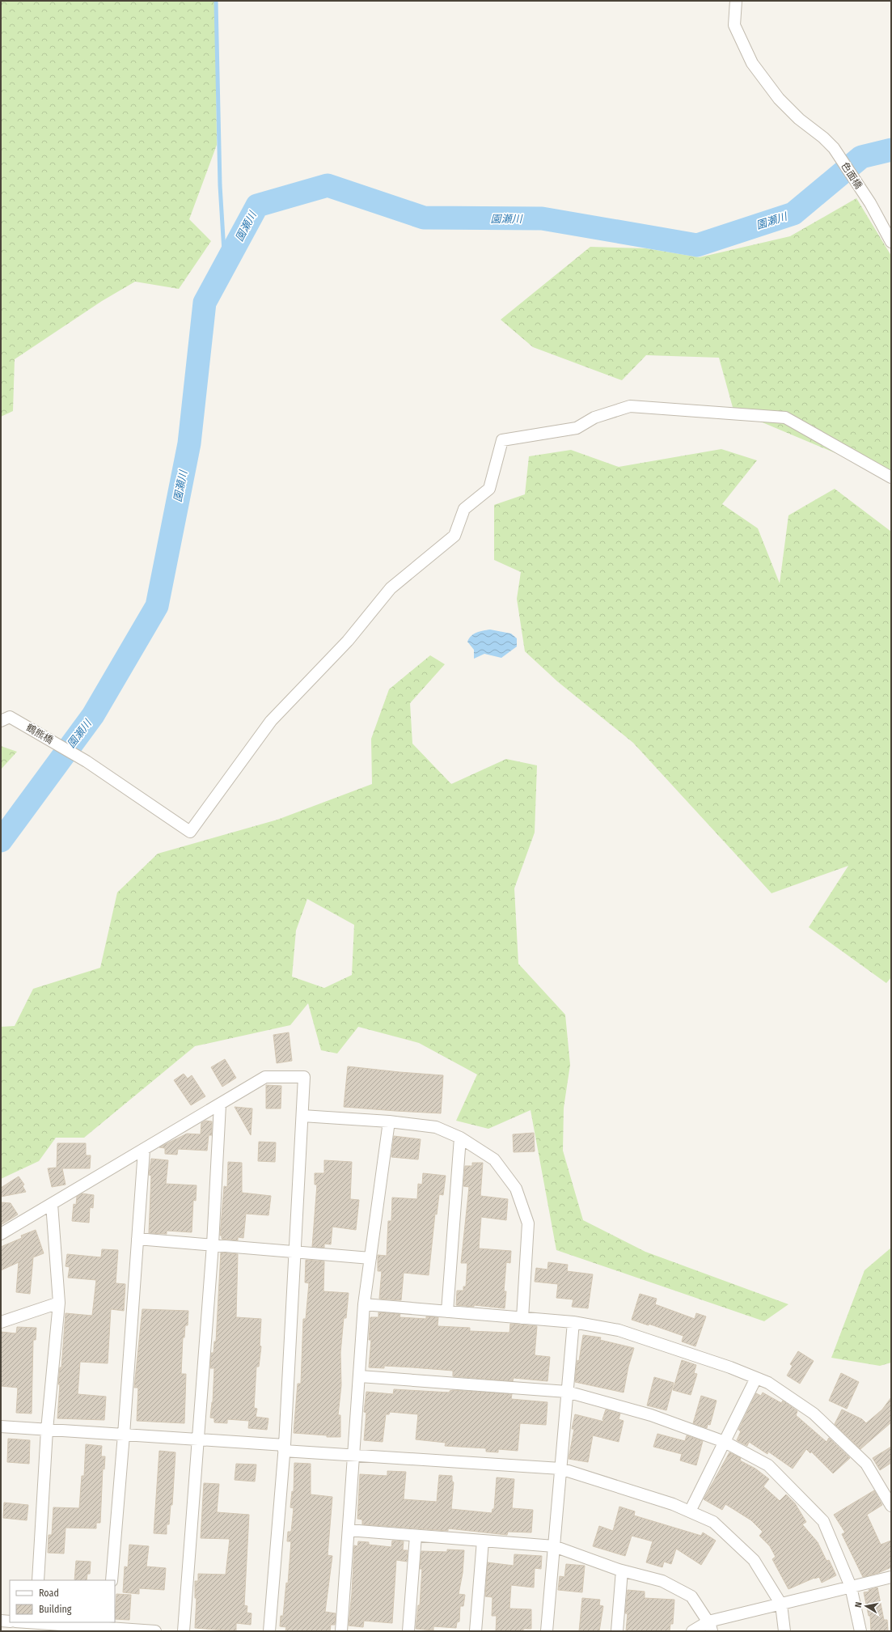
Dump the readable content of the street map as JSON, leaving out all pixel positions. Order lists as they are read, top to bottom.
{
  "streets": {
    "street": ["色面橋", "鶴熊橋"]
  },
  "water": ["園瀬川"],
  "legend": ["Road", "Building"],
  "north": "left"
}
